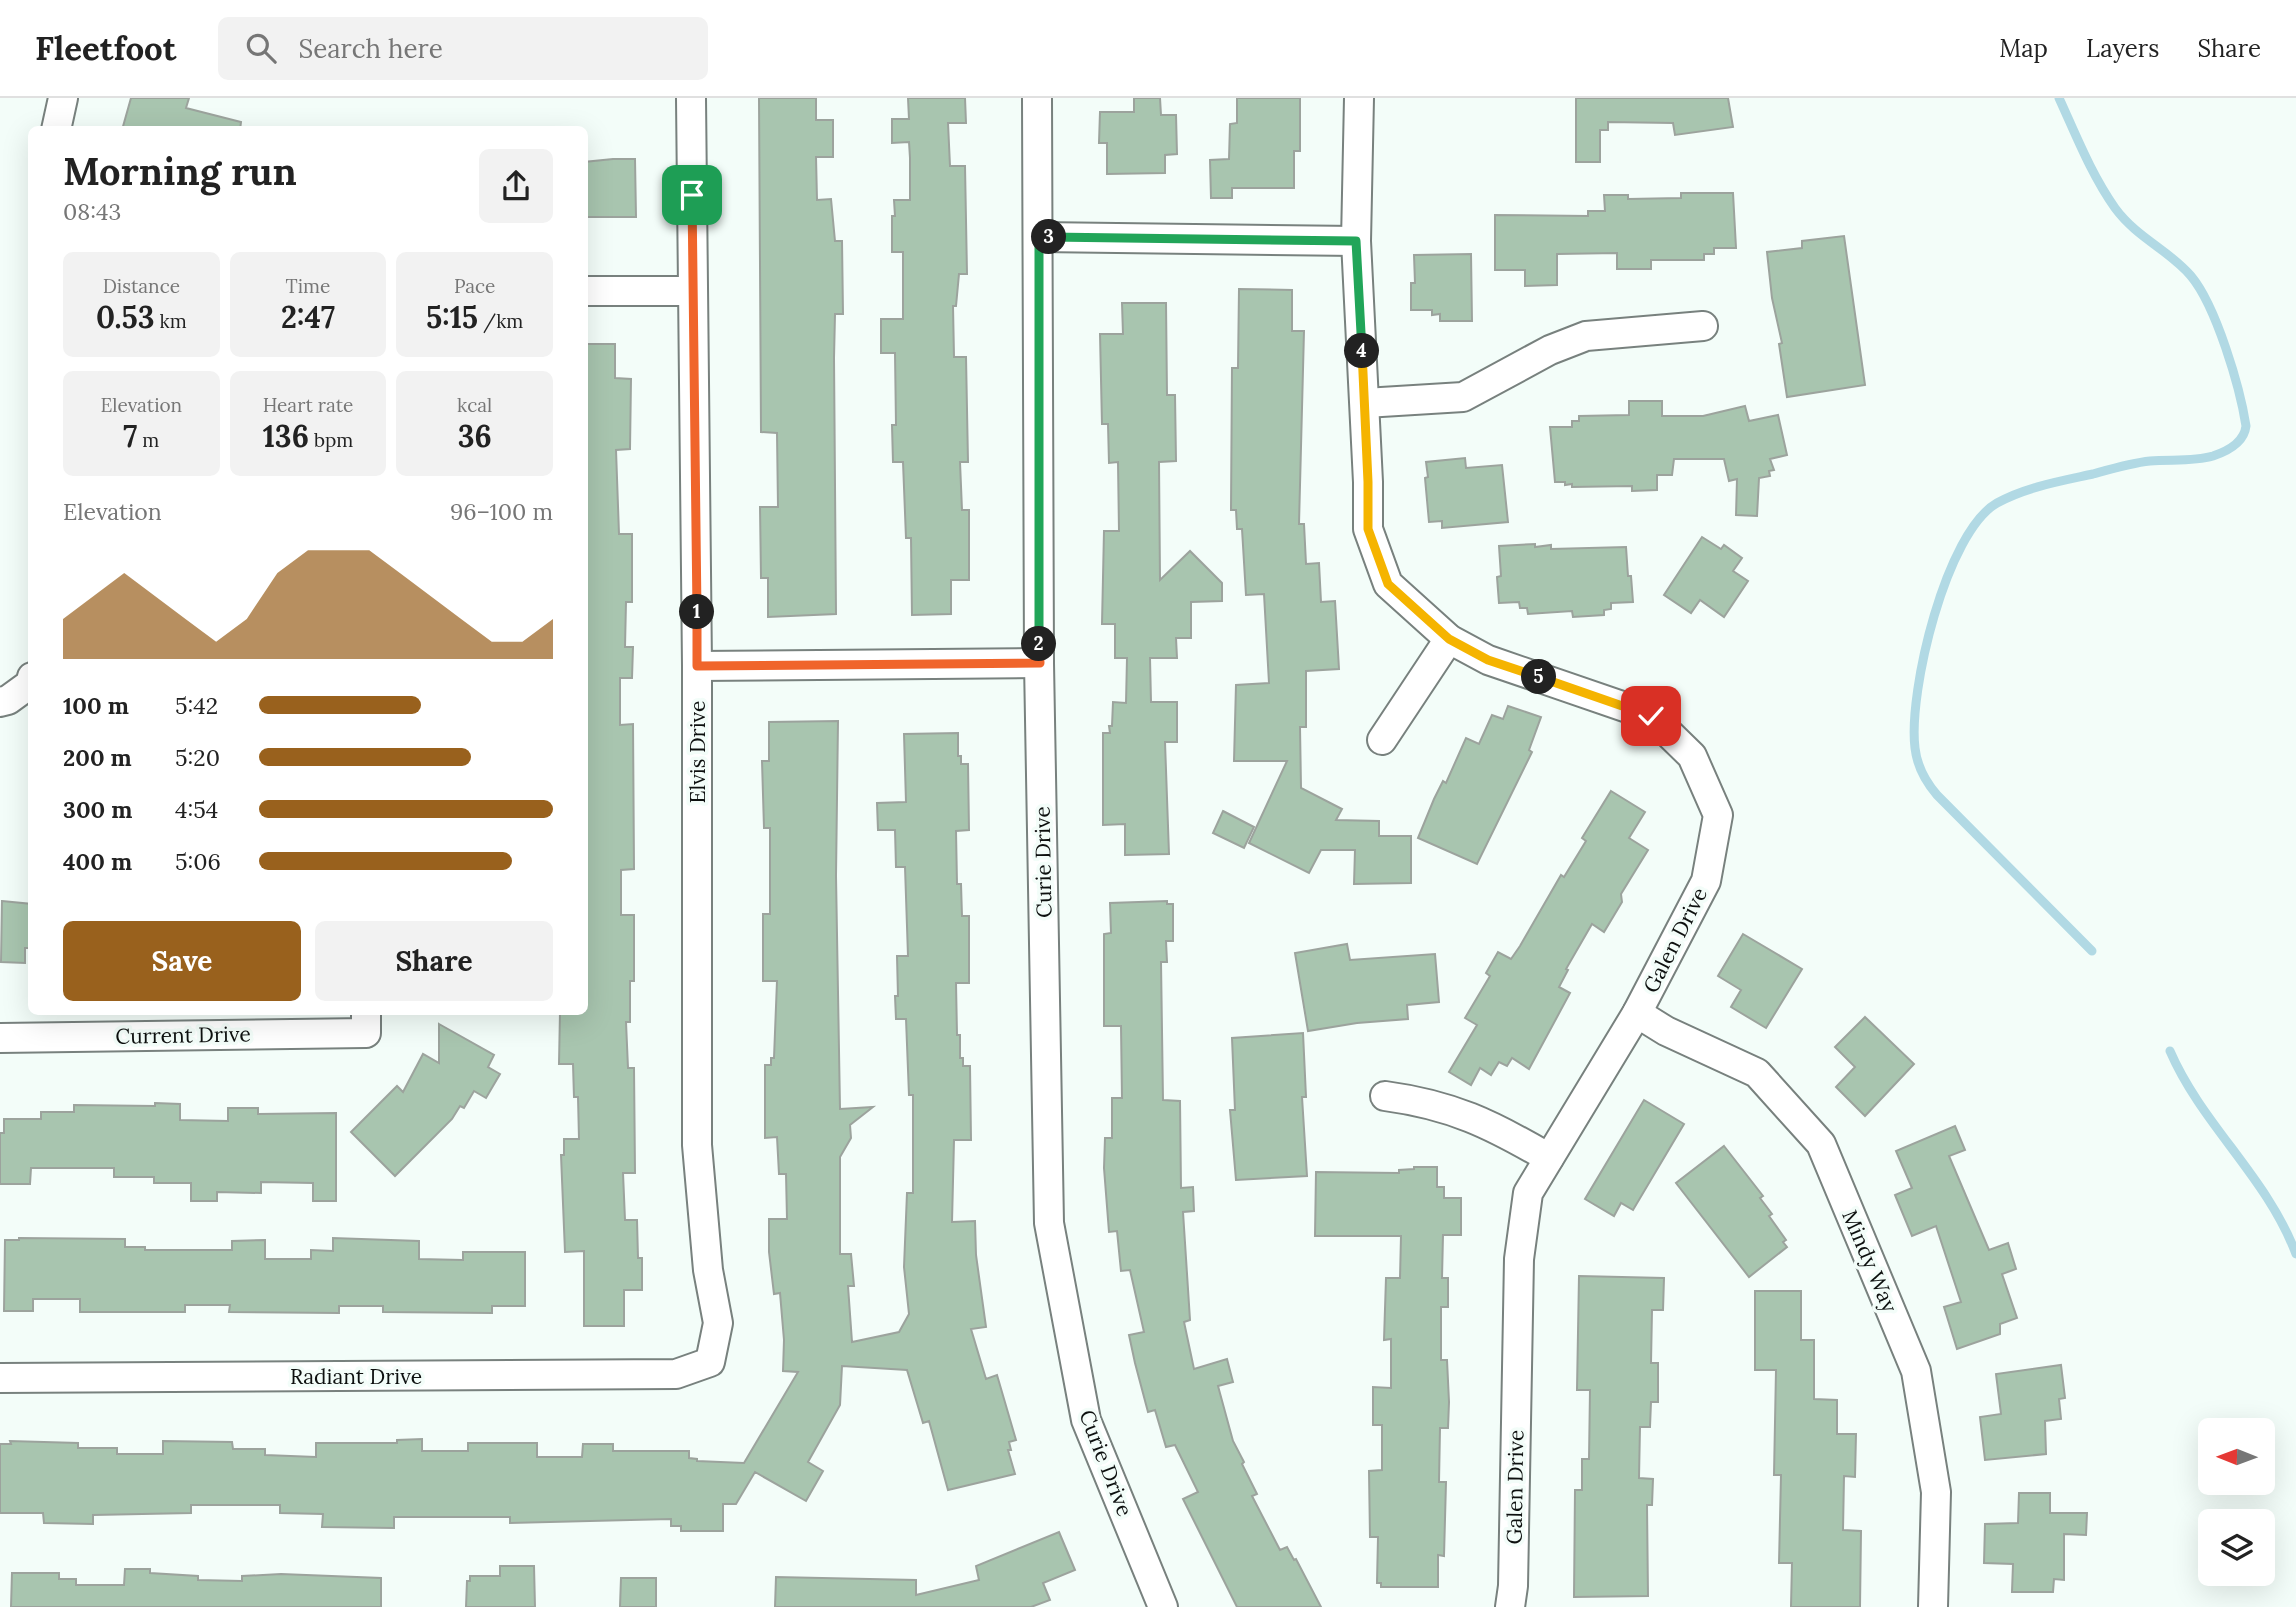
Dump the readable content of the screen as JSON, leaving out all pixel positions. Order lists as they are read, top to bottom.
{
  "streets": {
    "street": [
      "Elvis Drive",
      "Curie Drive",
      "Galen Drive",
      "Current Drive",
      "Mindy Way",
      "Radiant Drive"
    ]
  },
  "crossings": [
    ["Elvis Drive", "Radiant Drive"],
    ["Galen Drive", "Mindy Way"]
  ],
  "north": "left",
  "page": {
    "header": "Fleetfoot",
    "search": "Search here",
    "nav": ["Map", "Layers", "Share"],
    "heading": ["Morning run", "08:43"],
    "pins": [
      "3",
      "4",
      "1",
      "2",
      "5"
    ],
    "stats": [
      ["Distance", "0.53 km"],
      ["Time", "2:47"],
      ["Pace", "5:15 /km"],
      ["Elevation", "7 m"],
      ["Heart rate", "136 bpm"],
      ["kcal", "36"]
    ],
    "chart": ["Elevation", "96–100 m"],
    "list": [
      {
        "name": "100 m",
        "note": "5:42"
      },
      {
        "name": "200 m",
        "note": "5:20"
      },
      {
        "name": "300 m",
        "note": "4:54"
      },
      {
        "name": "400 m",
        "note": "5:06"
      }
    ],
    "buttons": ["Save", "Share"]
  }
}
